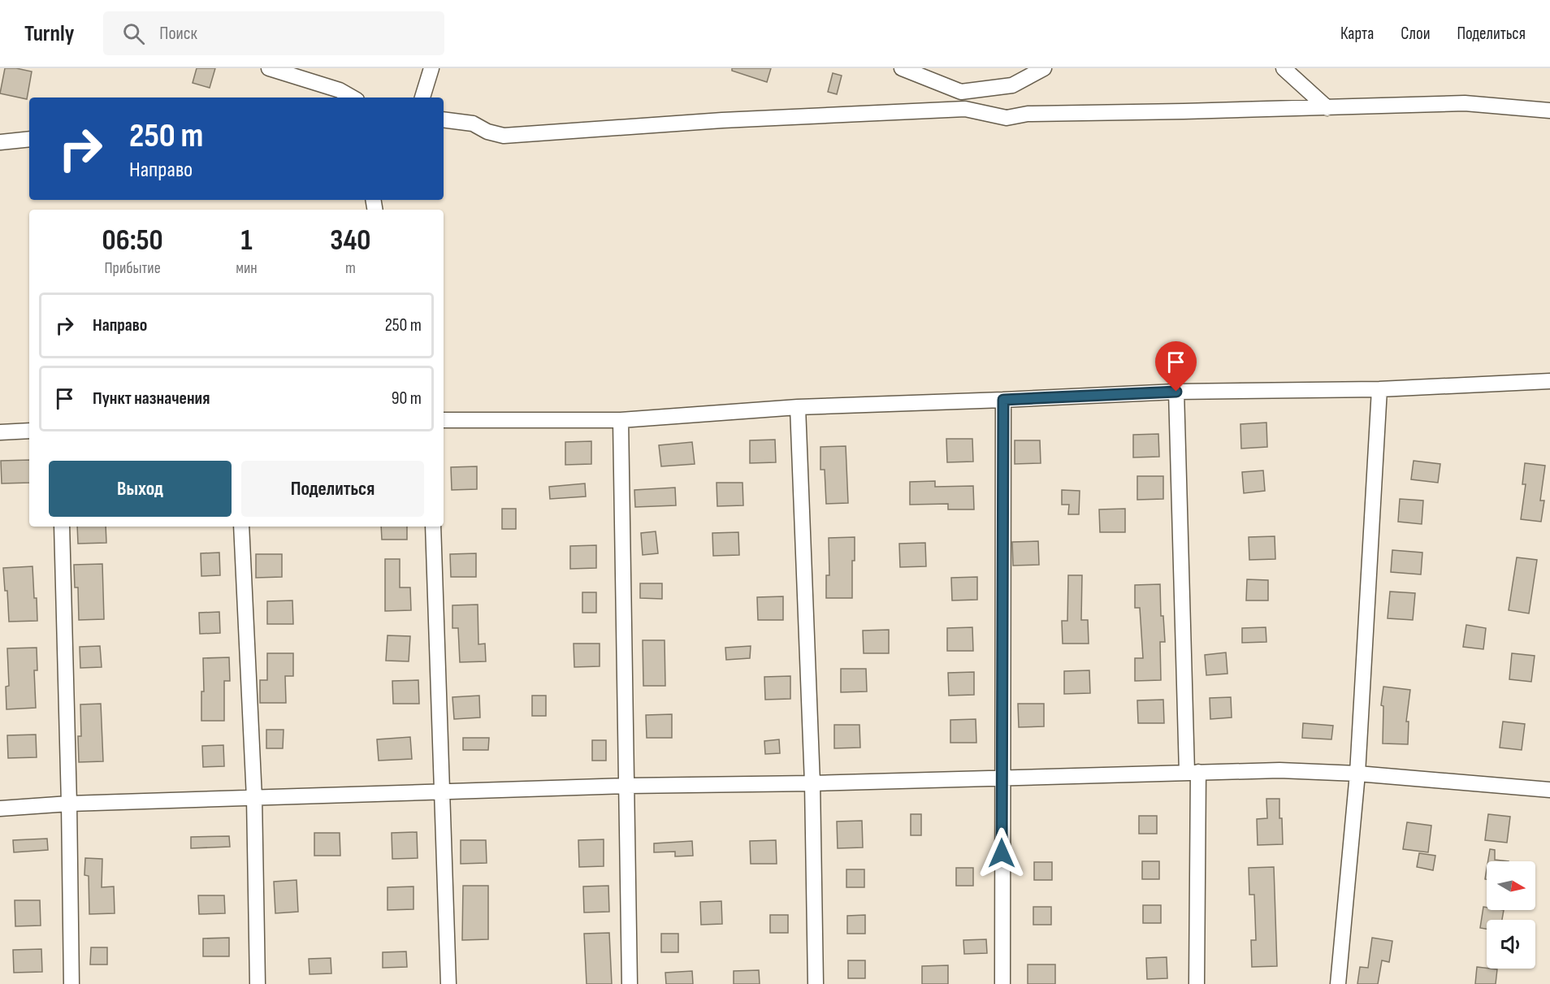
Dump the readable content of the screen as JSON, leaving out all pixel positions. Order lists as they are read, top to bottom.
{
  "north": "right",
  "page": {
    "header": "Turnly",
    "search": "Поиск",
    "nav": ["Карта", "Слои", "Поделиться"],
    "turn": ["250 m", "Направо"],
    "eta": [
      "06:50",
      "Прибытие",
      "1",
      "мин",
      "340",
      "m"
    ],
    "list": [
      {
        "name": "Направо",
        "value": "250 m"
      },
      {
        "name": "Пункт назначения",
        "value": "90 m"
      }
    ],
    "buttons": ["Выход", "Поделиться"]
  }
}
